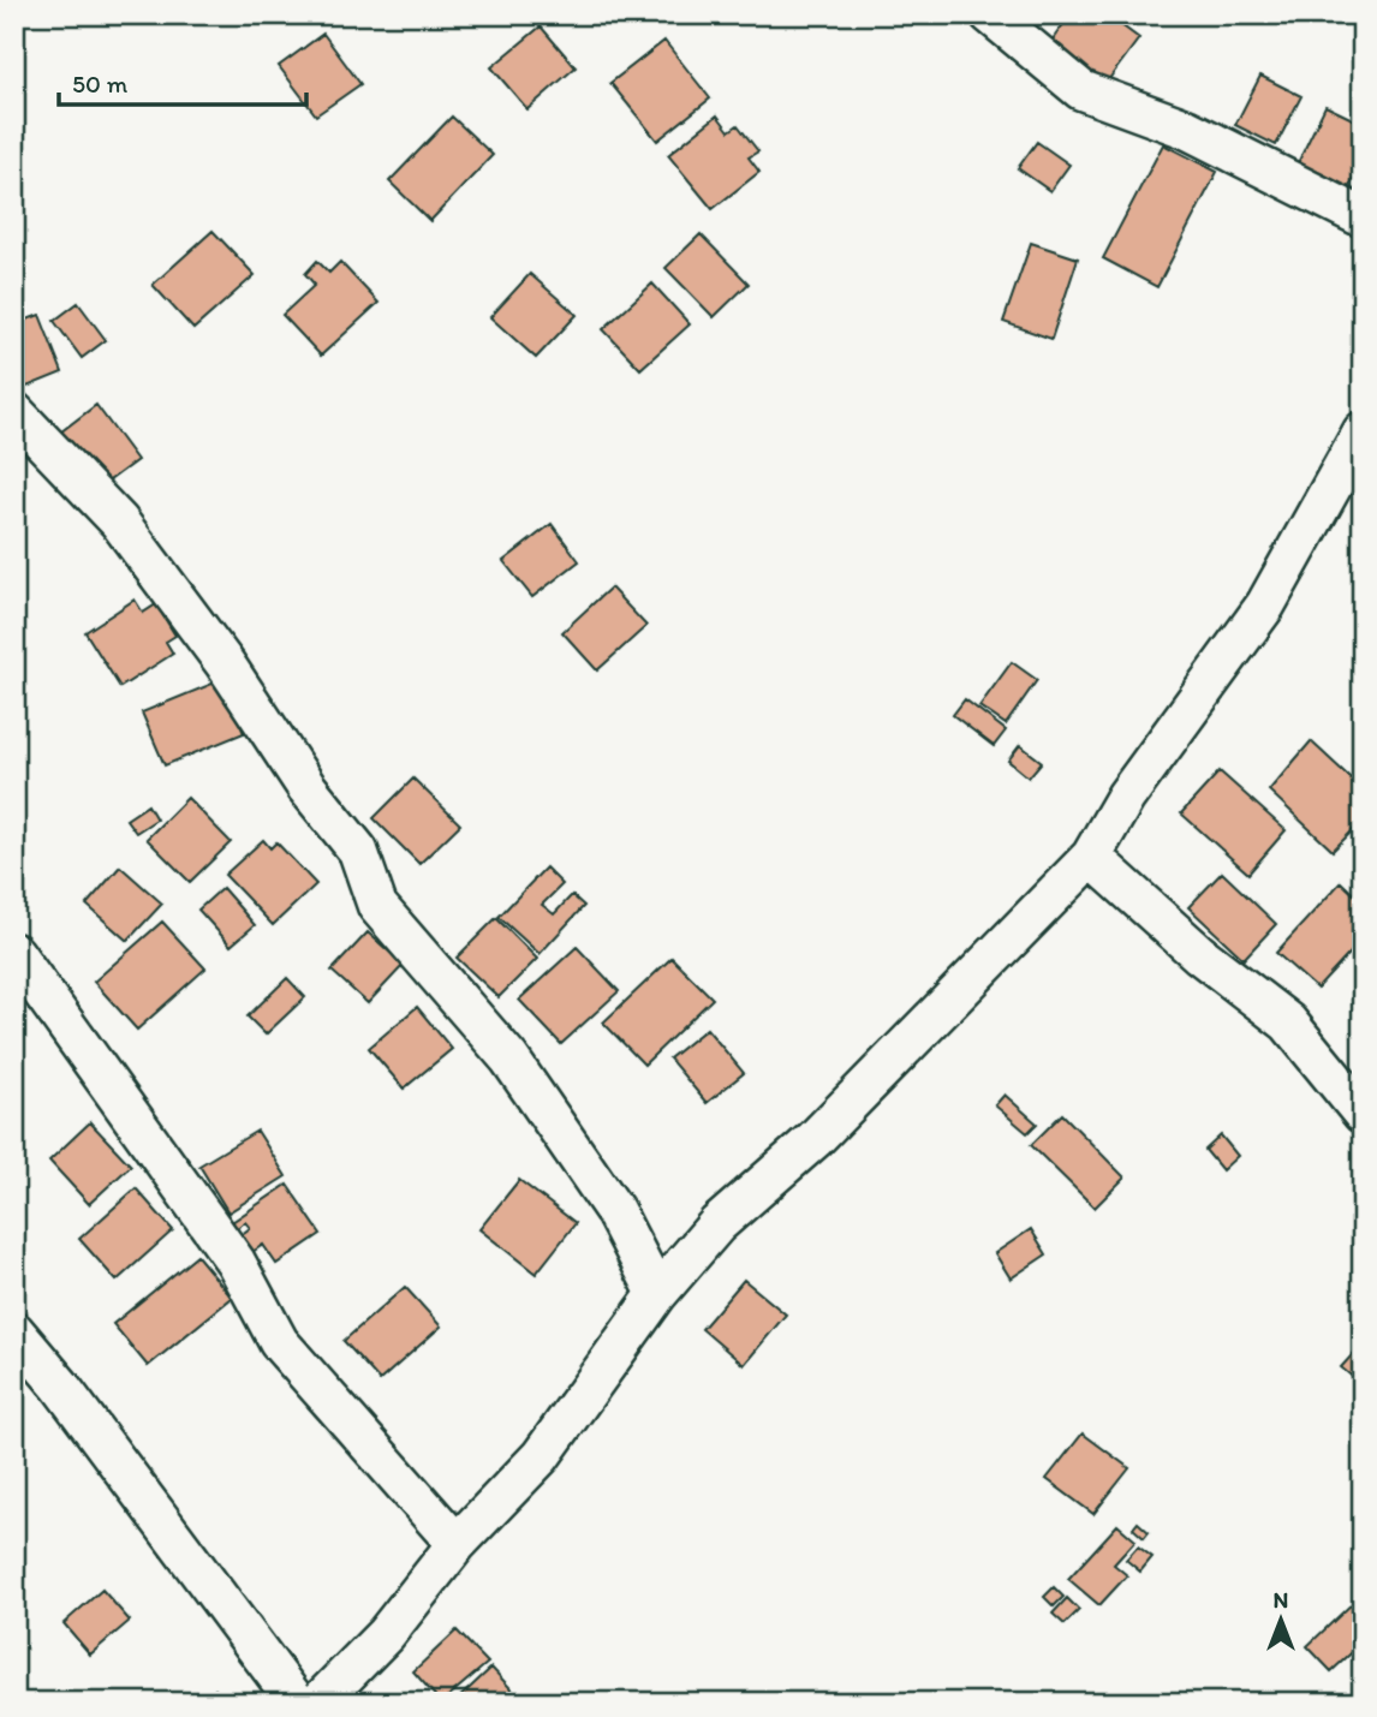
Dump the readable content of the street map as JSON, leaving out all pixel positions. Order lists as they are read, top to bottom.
{
  "scale_bar": "50 m",
  "north": "top"
}
